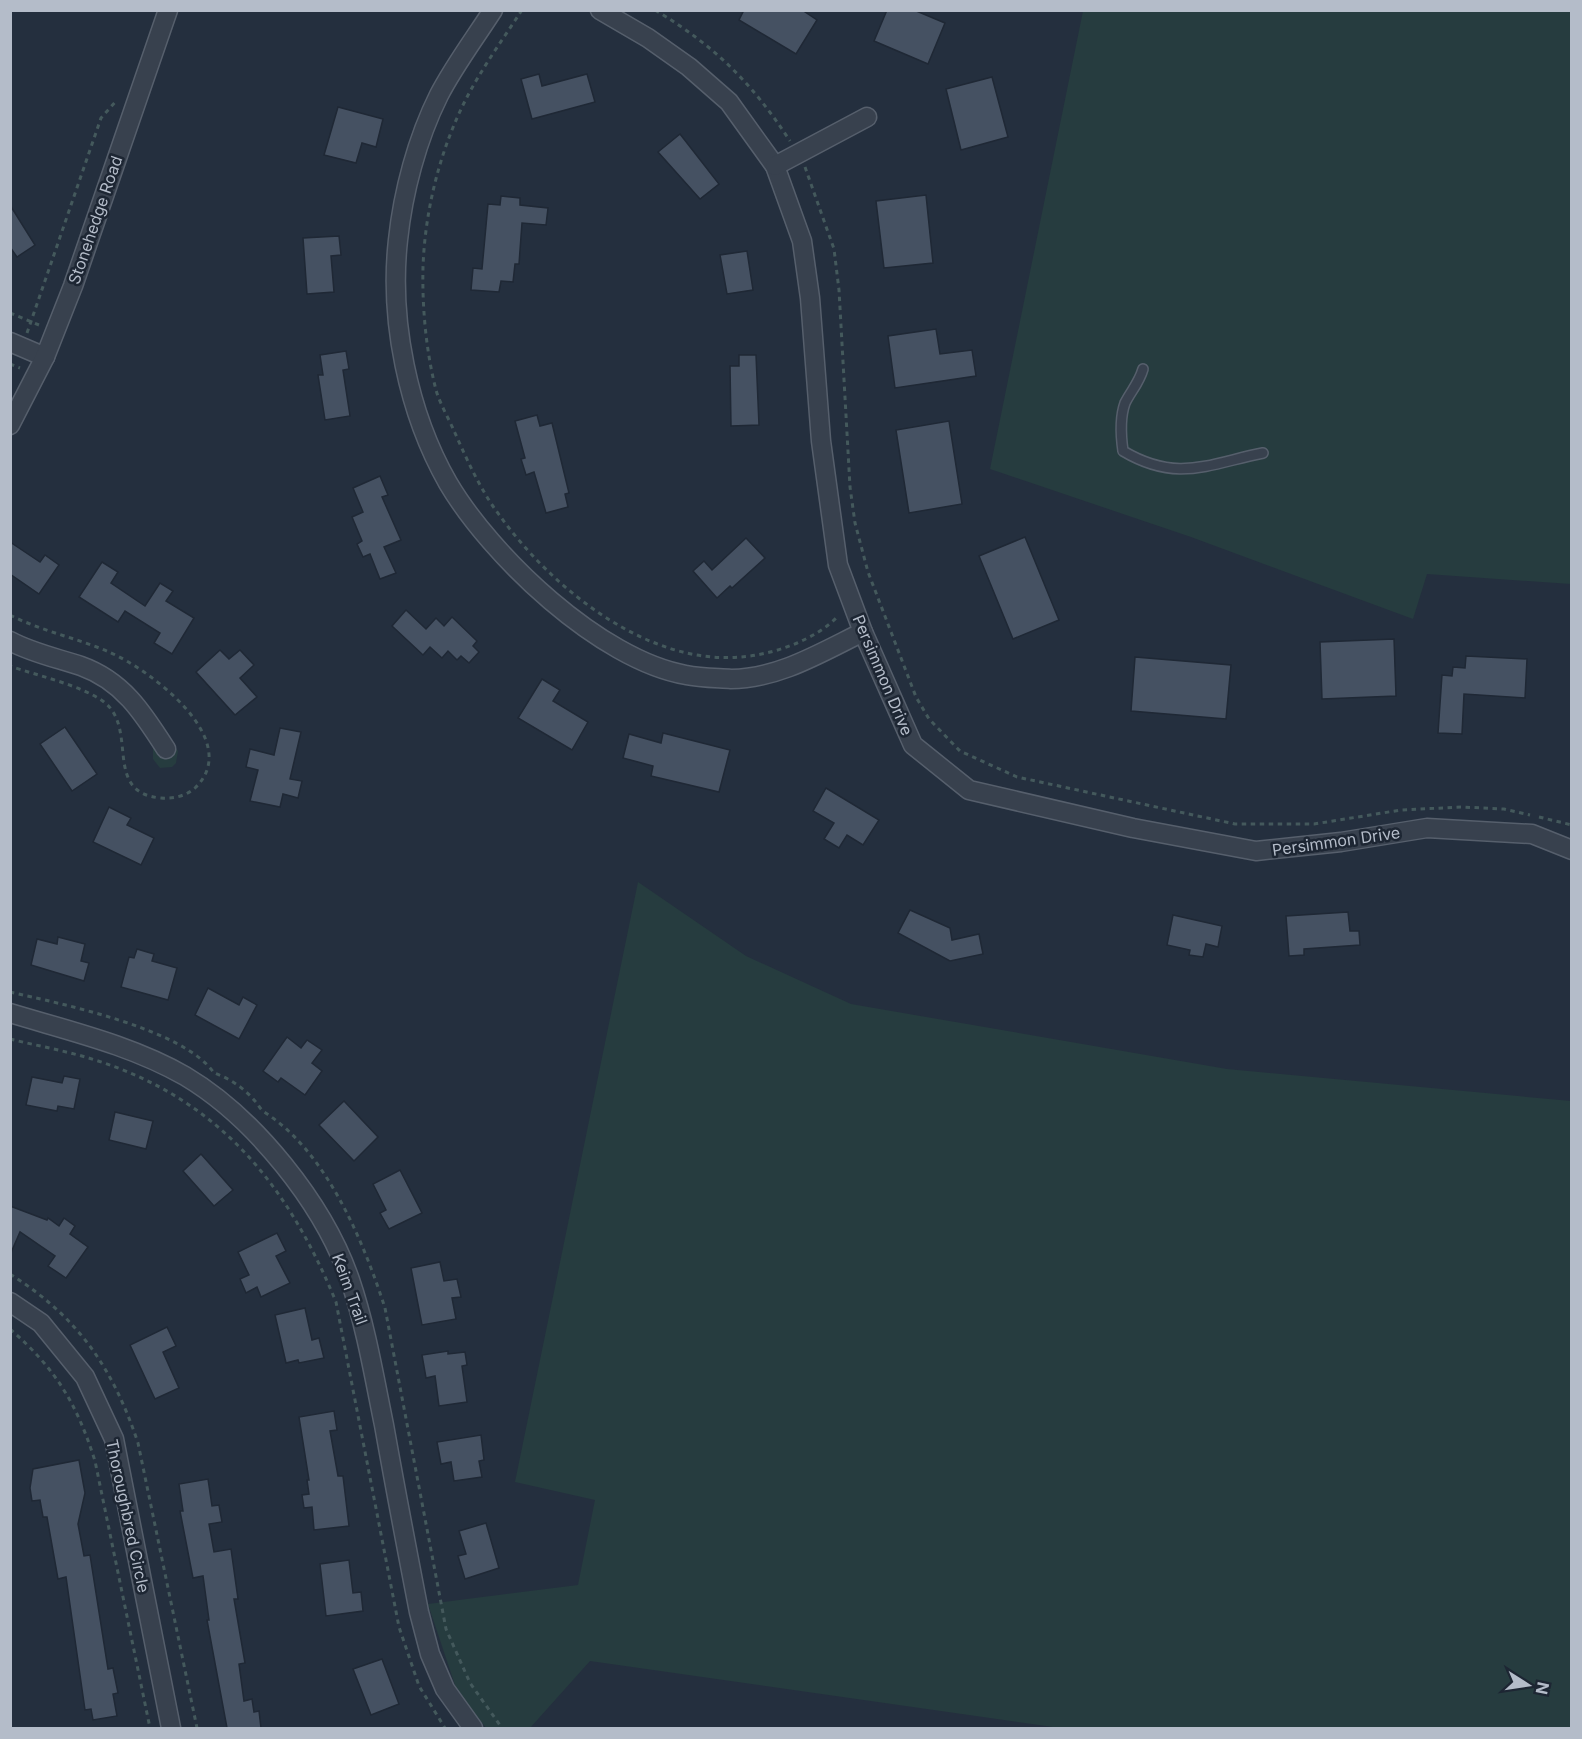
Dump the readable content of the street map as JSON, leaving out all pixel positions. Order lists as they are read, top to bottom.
{
  "streets": {
    "street": [
      "Stonehedge Road",
      "Persimmon Drive",
      "Keim Trail",
      "Thoroughbred Circle"
    ]
  },
  "north": "right"
}
